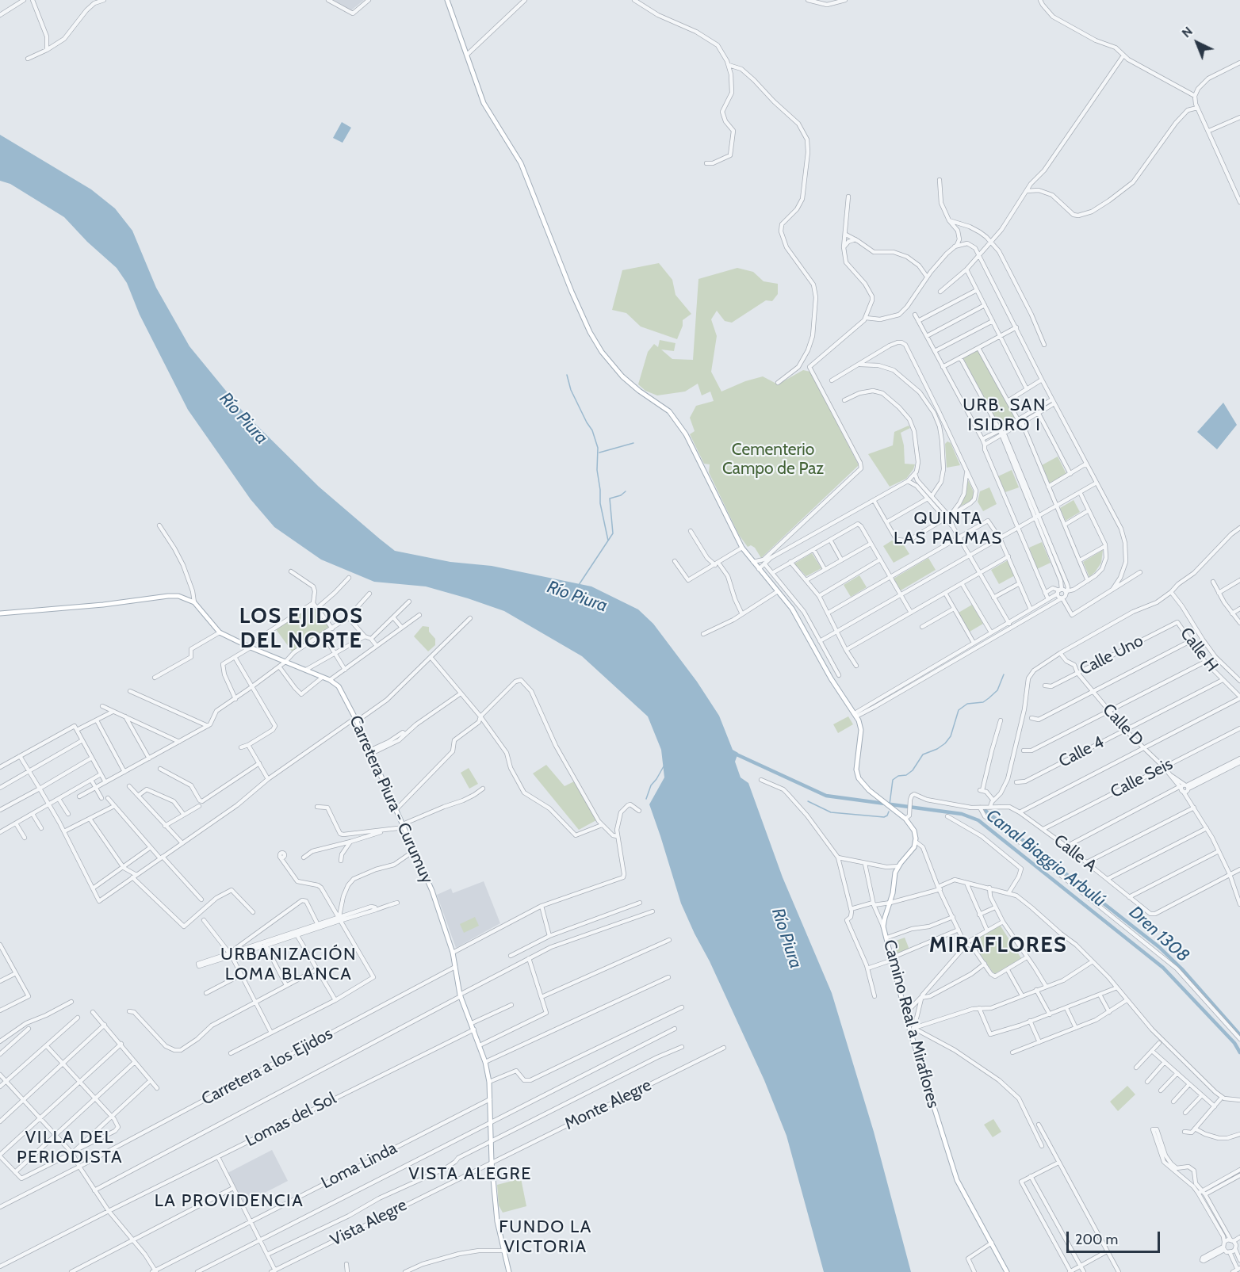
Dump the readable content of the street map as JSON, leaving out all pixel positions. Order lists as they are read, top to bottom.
{
  "streets": {
    "main road": ["Carretera Piura - Curumuy", "Camino Real a Miraflores"],
    "street": [
      "Calle H",
      "Calle Uno",
      "Calle D",
      "Calle 4",
      "Calle Seis",
      "Calle A",
      "Carretera a los Ejidos",
      "Monte Alegre",
      "Lomas del Sol",
      "Loma Linda",
      "Vista Alegre"
    ]
  },
  "crossings": [
    ["Calle H", "Calle Uno"],
    ["Calle H", "Calle 4"],
    ["Calle Uno", "Calle D"],
    ["Calle D", "Calle 4"],
    ["Calle D", "Calle Seis"],
    ["Calle D", "Calle A"],
    ["Calle Seis", "Calle A"],
    ["Carretera Piura - Curumuy", "Carretera a los Ejidos"],
    ["Carretera Piura - Curumuy", "Monte Alegre"],
    ["Carretera Piura - Curumuy", "Lomas del Sol"],
    ["Carretera Piura - Curumuy", "Loma Linda"],
    ["Carretera Piura - Curumuy", "Vista Alegre"],
    ["Monte Alegre", "Vista Alegre"]
  ],
  "districts": [
    "URB. SAN ISIDRO I",
    "QUINTA LAS PALMAS",
    "LOS EJIDOS DEL NORTE",
    "MIRAFLORES",
    "URBANIZACIÓN LOMA BLANCA",
    "VILLA DEL PERIODISTA",
    "VISTA ALEGRE",
    "LA PROVIDENCIA",
    "FUNDO LA VICTORIA"
  ],
  "water": ["Río Piura", "Canal Biaggio Arbulú", "Dren 1308"],
  "parks": ["Cementerio Campo de Paz"],
  "scale_bar": "200 m",
  "north": "top left"
}
